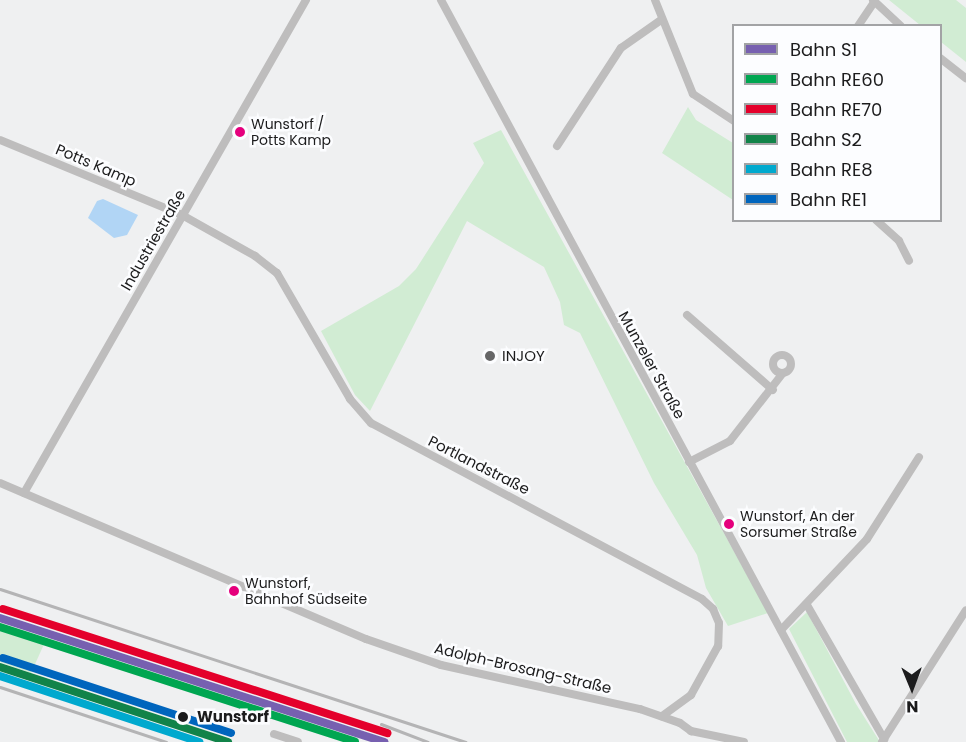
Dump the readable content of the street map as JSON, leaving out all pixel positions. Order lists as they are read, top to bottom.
{
  "streets": {
    "street": [
      "Potts Kamp",
      "Industriestraße",
      "Munzeler Straße",
      "Portlandstraße",
      "Adolph-Brosang-Straße"
    ]
  },
  "crossings": [
    ["Potts Kamp", "Industriestraße"],
    ["Potts Kamp", "Portlandstraße"],
    ["Industriestraße", "Portlandstraße"],
    ["Industriestraße", "Adolph-Brosang-Straße"],
    ["Portlandstraße", "Adolph-Brosang-Straße"]
  ],
  "places": [
    "Wunstorf / Potts Kamp",
    "INJOY",
    "Wunstorf, An der Sorsumer Straße",
    "Wunstorf, Bahnhof Südseite",
    "Wunstorf"
  ],
  "lines": [
    "rail line RE70",
    "rail line S1",
    "rail line RE60",
    "rail line RE1",
    "rail line S2",
    "rail line RE8"
  ],
  "legend": [
    "Bahn S1",
    "Bahn RE60",
    "Bahn RE70",
    "Bahn S2",
    "Bahn RE8",
    "Bahn RE1"
  ],
  "north": "bottom"
}
